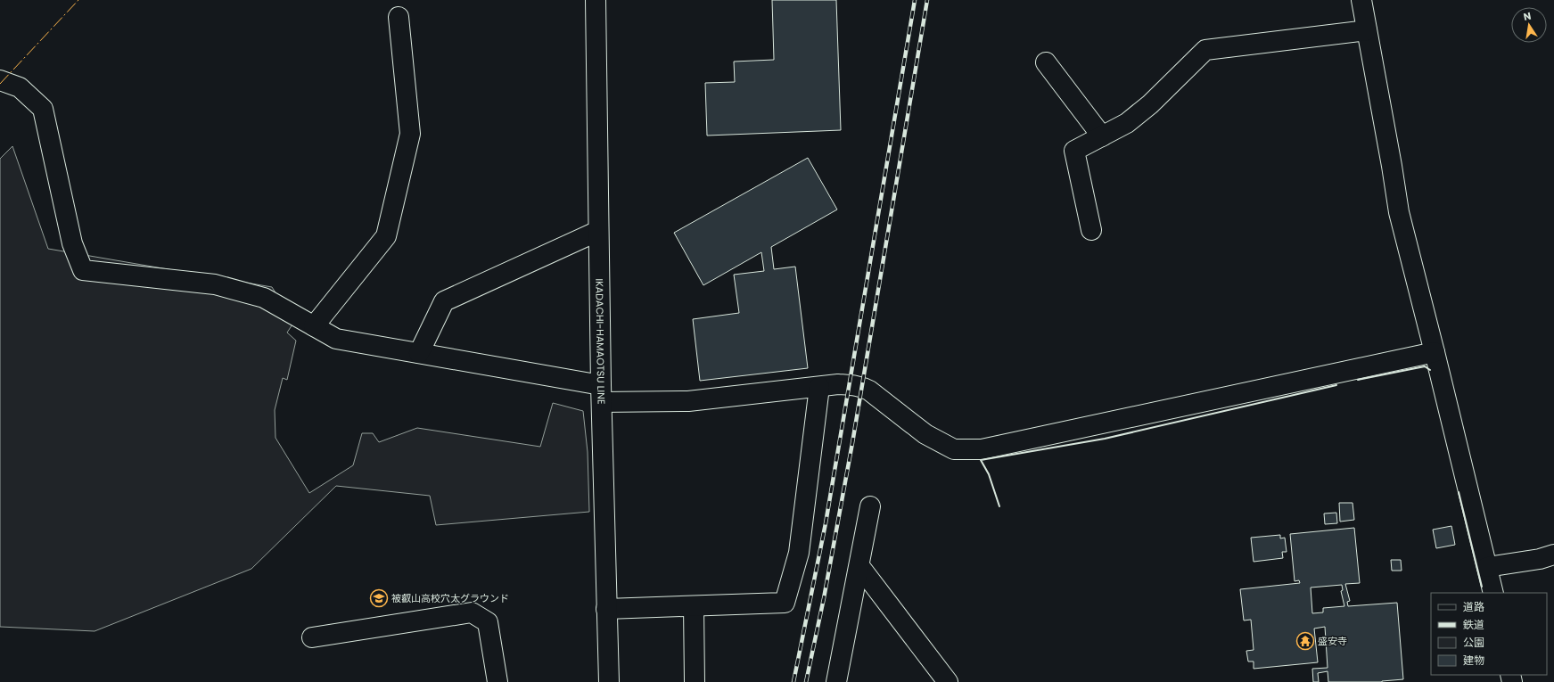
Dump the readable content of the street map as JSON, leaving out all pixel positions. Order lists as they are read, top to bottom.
{
  "streets": {
    "street": ["IKADACHI-HAMAOTSU LINE"]
  },
  "places": {
    "school or university": ["被叡山高校穴太グラウンド"],
    "temple": ["盛安寺"]
  },
  "legend": [
    "道路",
    "鉄道",
    "公園",
    "建物"
  ],
  "north": "top"
}
